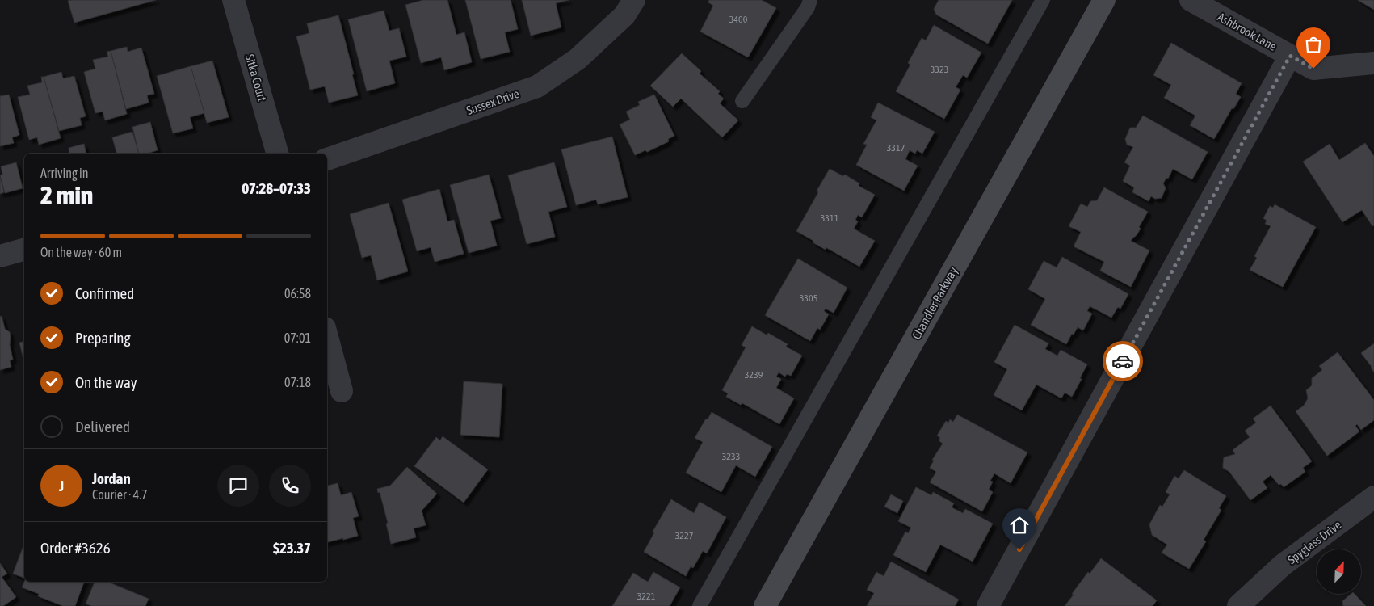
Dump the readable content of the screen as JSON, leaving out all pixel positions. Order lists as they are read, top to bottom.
{
  "streets": {
    "street": [
      "Ashbrook Lane",
      "Sitka Court",
      "Sussex Drive",
      "Chandler Parkway",
      "Spyglass Drive"
    ]
  },
  "house_numbers": [
    "3400",
    "3323",
    "3317",
    "3311",
    "3305",
    "3239",
    "3233",
    "3227",
    "3221"
  ],
  "north": "top right",
  "page": {
    "heading": ["2 min", "Arriving in", "07:28–07:33"],
    "panel": [
      "Jordan",
      "Courier · 4.7",
      "Order #3626",
      "$23.37"
    ],
    "bar": "On the way · 60 m",
    "list": [
      ["Confirmed", "06:58"],
      ["Preparing", "07:01"],
      ["On the way", "07:18"],
      "Delivered"
    ],
    "round": "J"
  }
}
